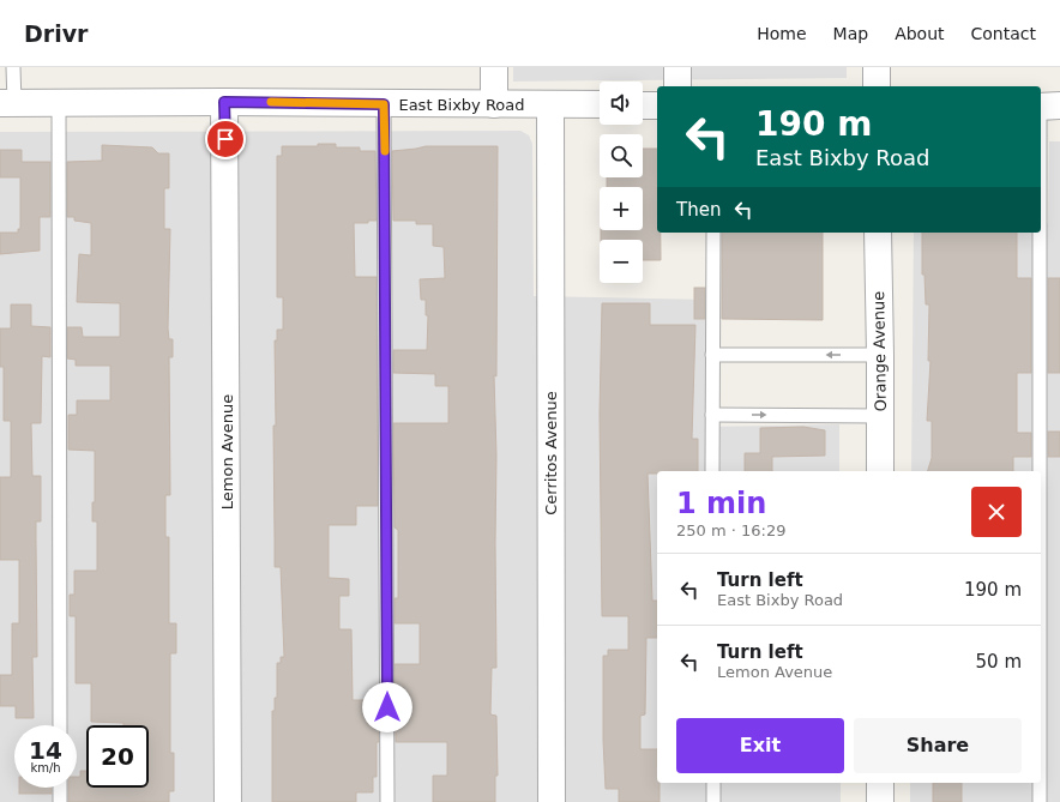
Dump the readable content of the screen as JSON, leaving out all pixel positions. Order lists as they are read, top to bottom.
{
  "streets": {
    "street": [
      "East Bixby Road",
      "Orange Avenue",
      "Lemon Avenue",
      "Cerritos Avenue"
    ]
  },
  "crossings": [
    ["East Bixby Road", "Lemon Avenue"],
    ["East Bixby Road", "Cerritos Avenue"]
  ],
  "page": {
    "header": "Drivr",
    "nav": [
      "Home",
      "Map",
      "About",
      "Contact"
    ],
    "map_buttons": ["+", "−"],
    "turn": ["190 m", "East Bixby Road"],
    "then": "Then",
    "heading": ["1 min", "250 m · 16:29"],
    "list": [
      {
        "name": "Turn left",
        "note": "East Bixby Road",
        "value": "190 m"
      },
      {
        "name": "Turn left",
        "note": "Lemon Avenue",
        "value": "50 m"
      }
    ],
    "buttons": ["Exit", "Share"],
    "speed": "14 km/h",
    "limit": "20"
  }
}
